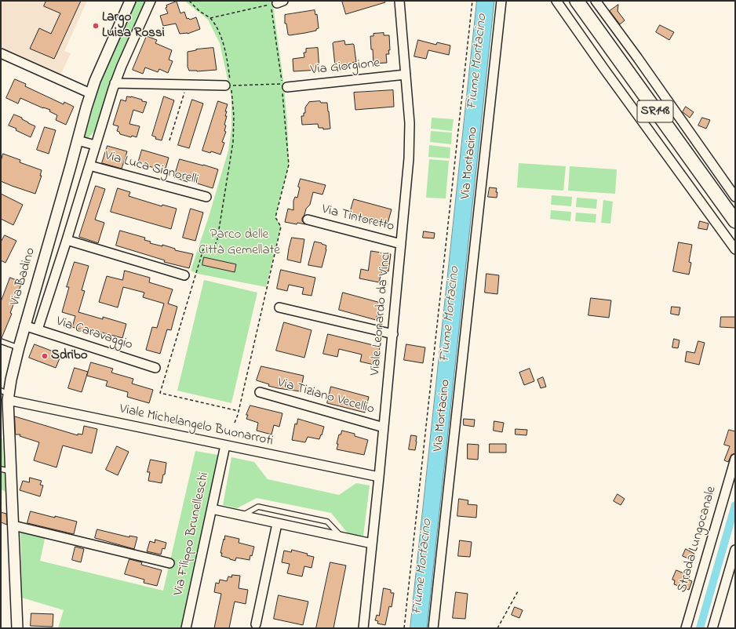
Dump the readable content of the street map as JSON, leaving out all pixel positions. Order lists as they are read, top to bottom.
{
  "streets": {
    "main road": ["SR148"],
    "street": [
      "Via Giorgione",
      "Via Mortacino",
      "Via Luca Signorelli",
      "Via Tintoretto",
      "Via Badino",
      "Viale Leonardo da Vinci",
      "Via Caravaggio",
      "Via Tiziano Vecellio",
      "Viale Michelangelo Buonarroti",
      "Via Filippo Brunelleschi",
      "Strada Lungocanale"
    ]
  },
  "crossings": [
    ["Via Giorgione", "Viale Leonardo da Vinci"],
    ["Via Tintoretto", "Viale Leonardo da Vinci"],
    ["Via Badino", "Via Caravaggio"],
    ["Via Badino", "Viale Michelangelo Buonarroti"],
    ["Viale Leonardo da Vinci", "Via Tiziano Vecellio"],
    ["Viale Leonardo da Vinci", "Viale Michelangelo Buonarroti"],
    ["Viale Michelangelo Buonarroti", "Via Filippo Brunelleschi"]
  ],
  "water": ["Fiume Mortacino"],
  "parks": ["Parco delle Città Gemellate"],
  "places": ["Largo Luisa Rossi", "Sdribo"]
}
